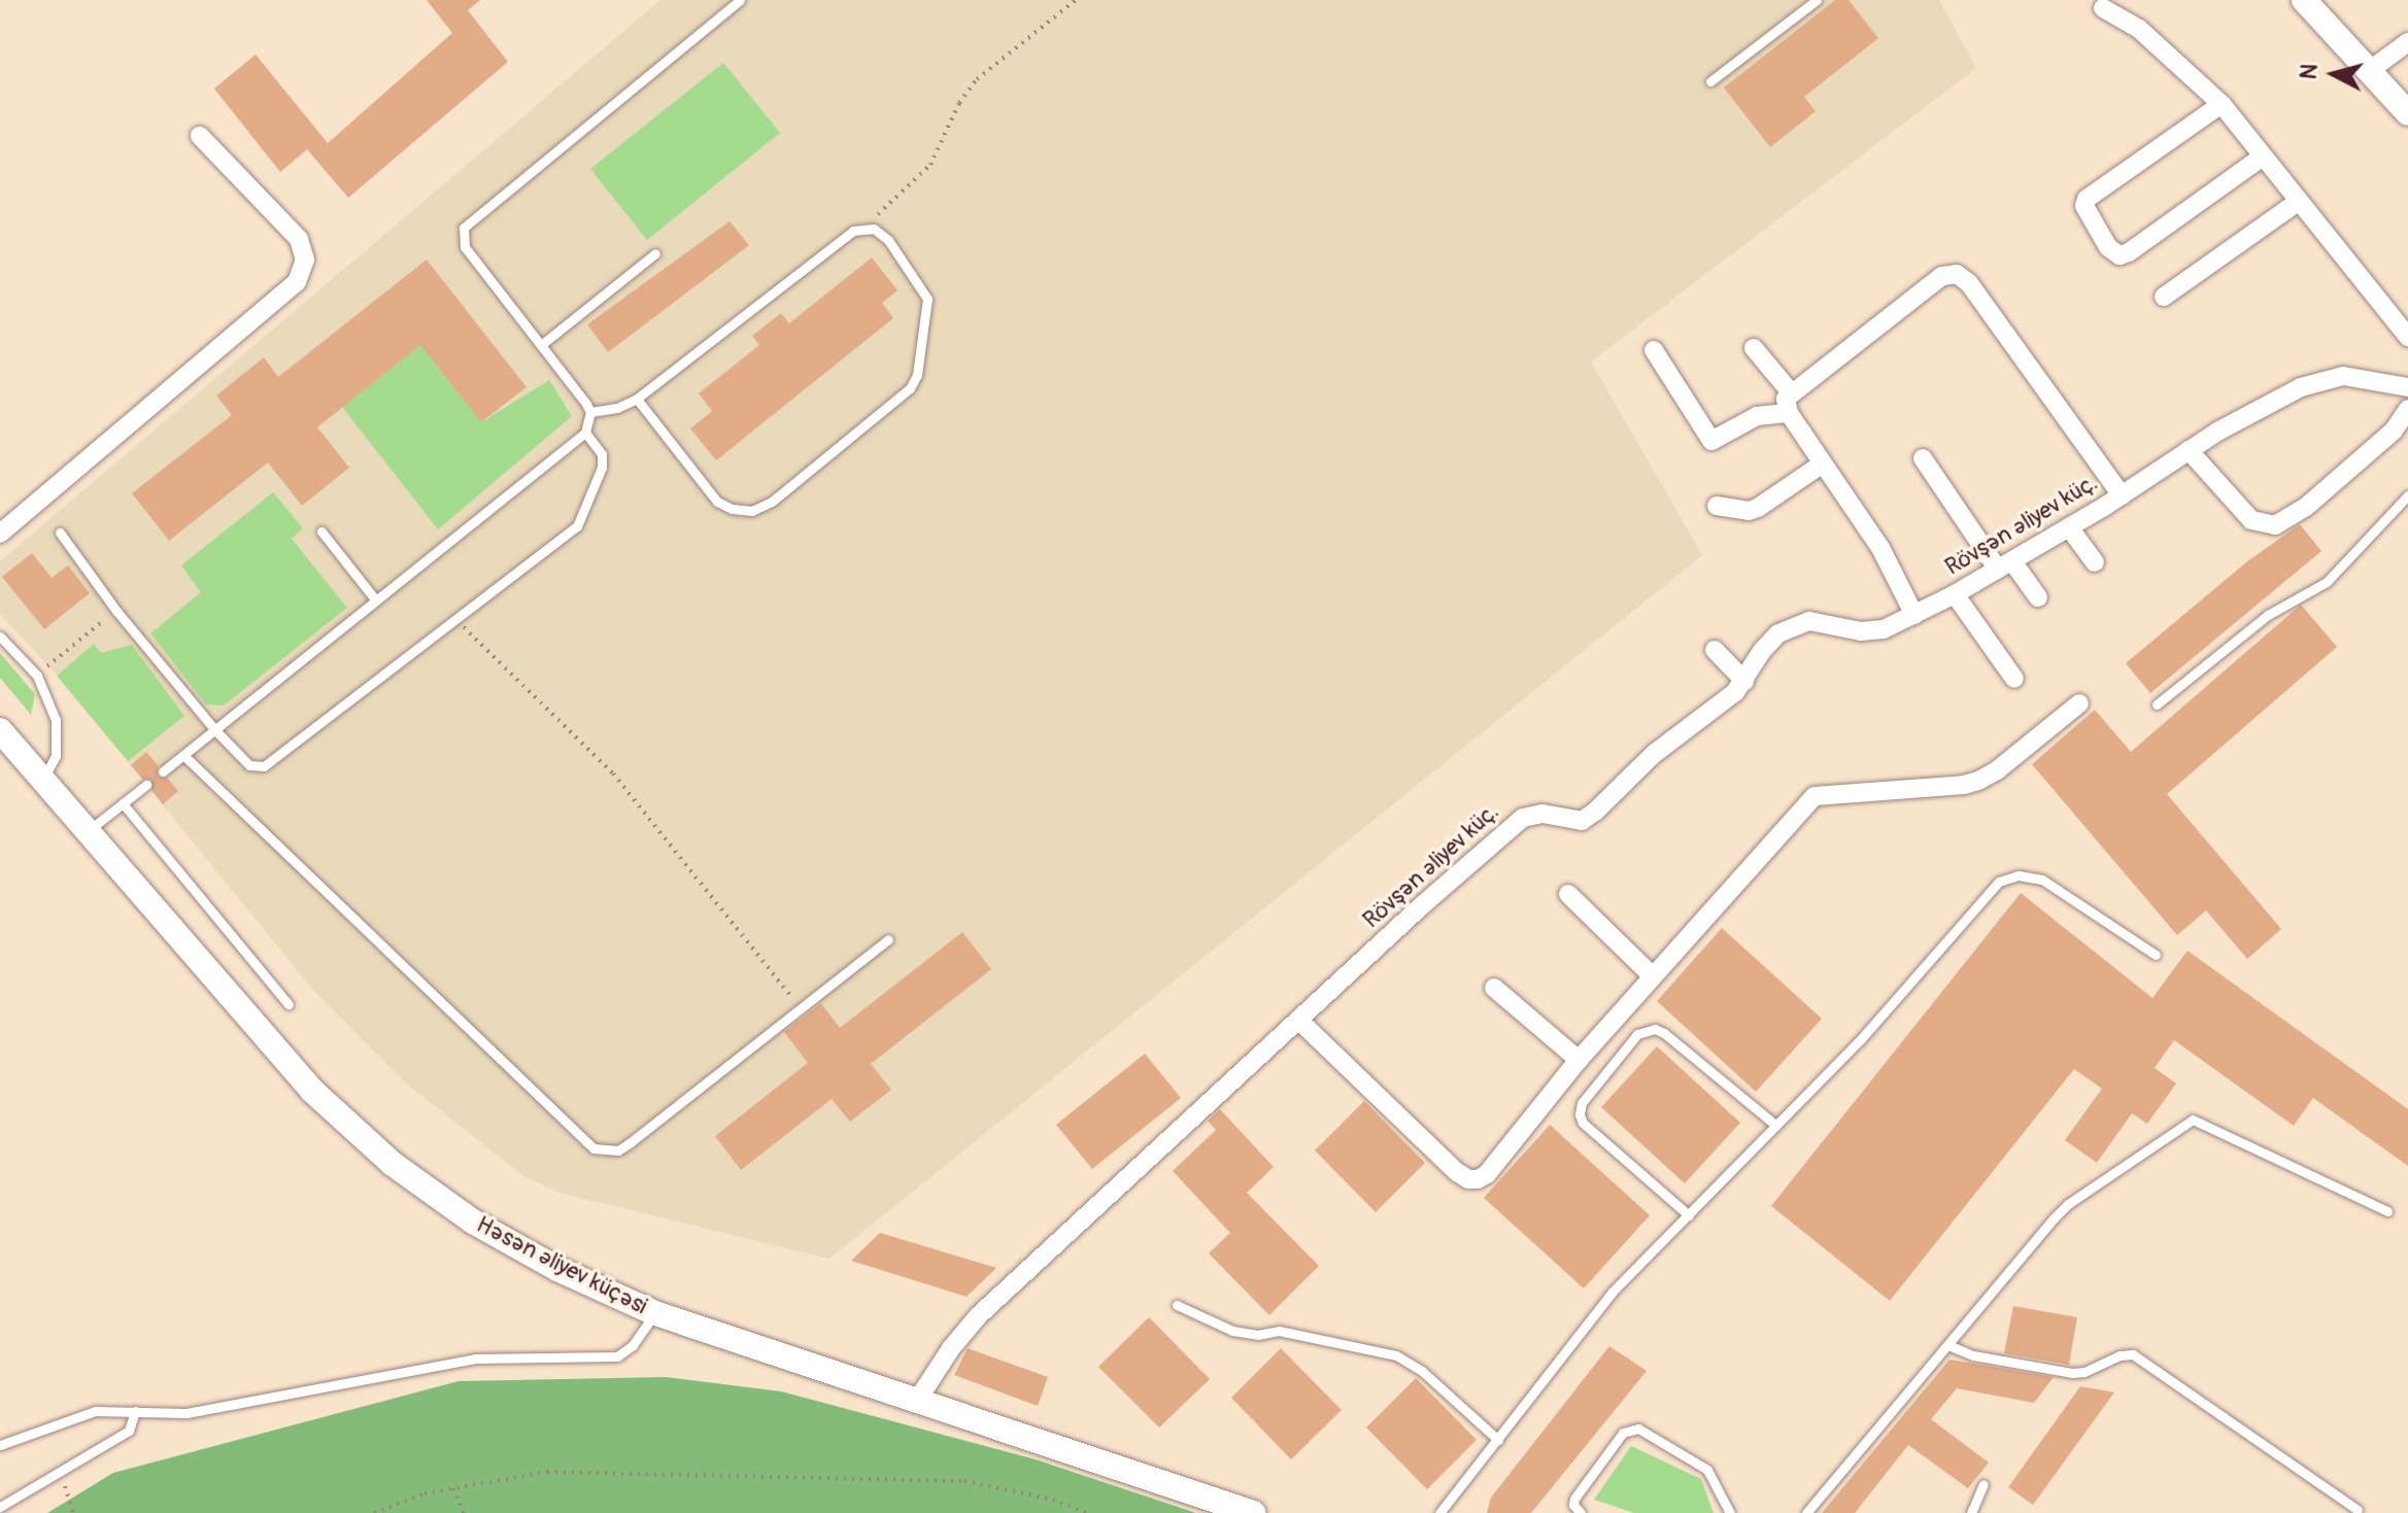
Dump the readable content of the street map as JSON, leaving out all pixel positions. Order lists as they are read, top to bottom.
{
  "streets": {
    "main road": ["Həsən Əliyev küçəsi"],
    "street": ["Rövşən Əliyev küç."]
  },
  "crossings": [
    ["Rövşən Əliyev küç.", "Həsən Əliyev küçəsi"]
  ],
  "north": "left"
}
